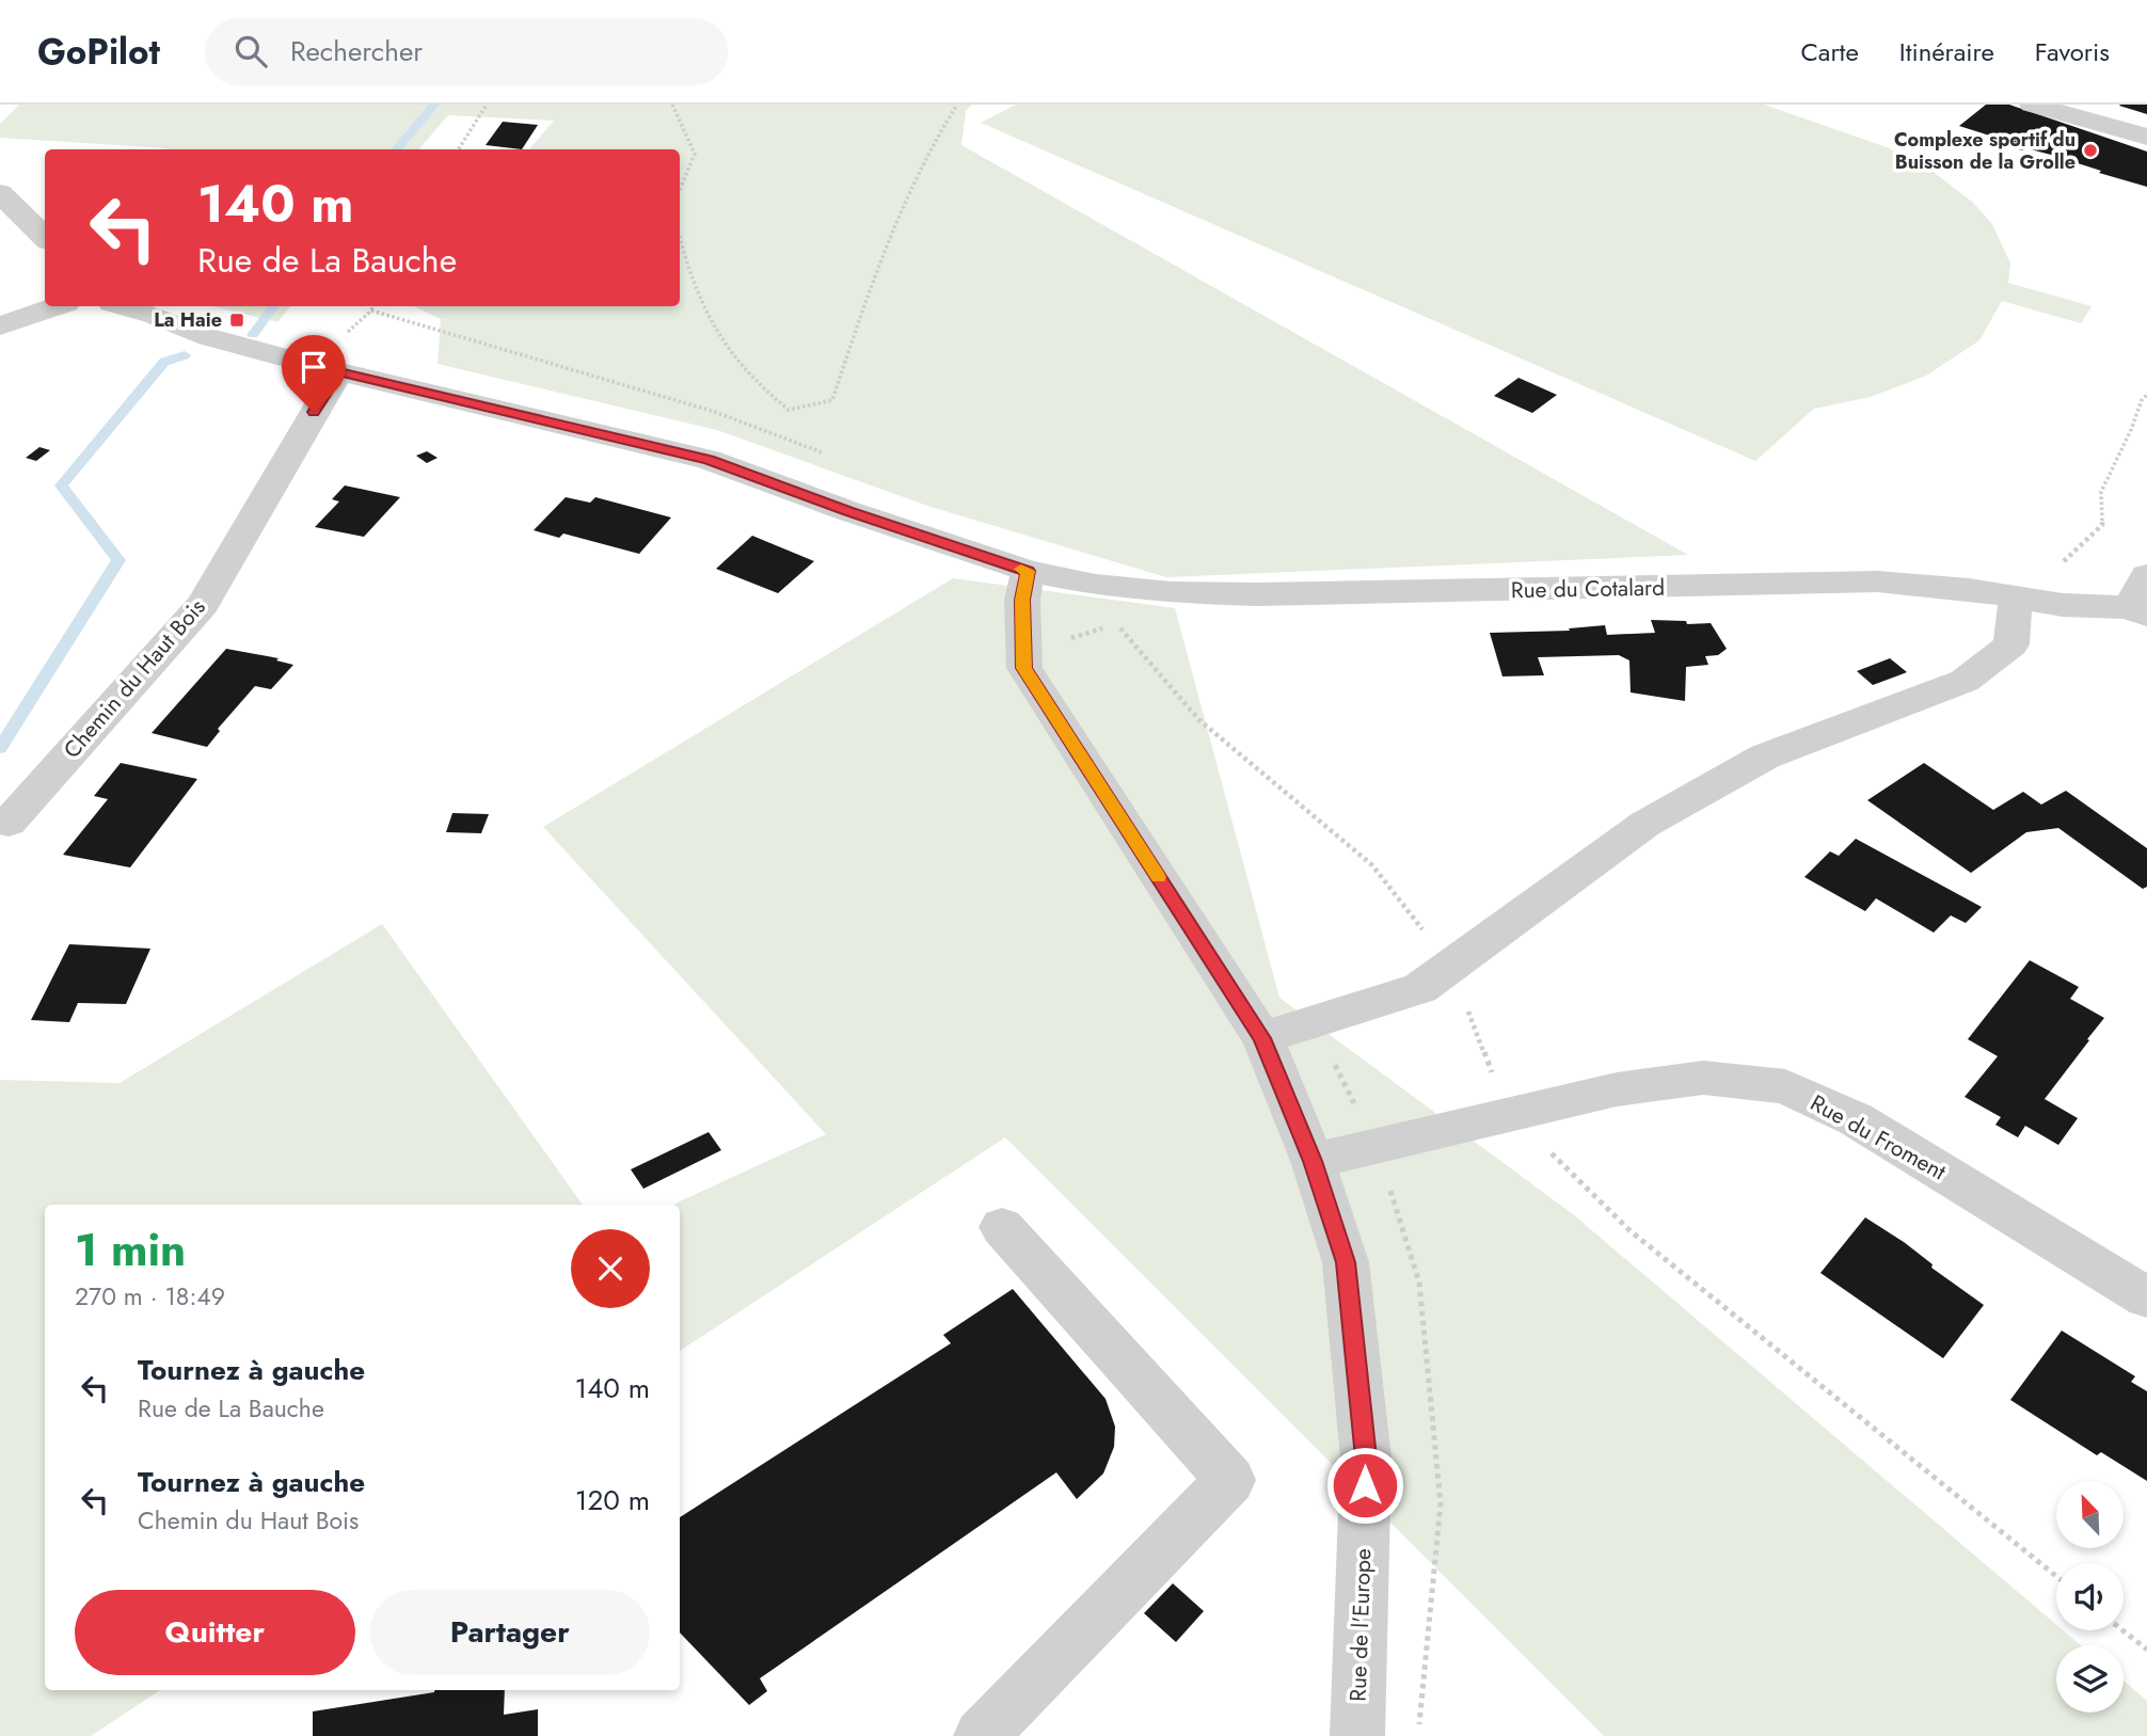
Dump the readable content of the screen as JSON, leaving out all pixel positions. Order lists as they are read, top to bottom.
{
  "streets": {
    "street": [
      "Rue du Cotalard",
      "Chemin du Haut Bois",
      "Rue du Froment",
      "Rue de l'Europe"
    ]
  },
  "crossings": [
    ["Rue du Cotalard", "Chemin du Haut Bois"],
    ["Rue du Cotalard", "Rue de l'Europe"],
    ["Rue du Froment", "Rue de l'Europe"]
  ],
  "places": {
    "other": ["Complexe sportif du Buisson de la Grolle"],
    "transit": ["La Haie"]
  },
  "north": "top left",
  "page": {
    "header": "GoPilot",
    "search": "Rechercher",
    "nav": ["Carte", "Itinéraire", "Favoris"],
    "turn": ["140 m", "Rue de La Bauche"],
    "heading": ["1 min", "270 m · 18:49"],
    "list": [
      {
        "name": "Tournez à gauche",
        "note": "Rue de La Bauche",
        "value": "140 m"
      },
      {
        "name": "Tournez à gauche",
        "note": "Chemin du Haut Bois",
        "value": "120 m"
      }
    ],
    "buttons": ["Quitter", "Partager"]
  }
}
